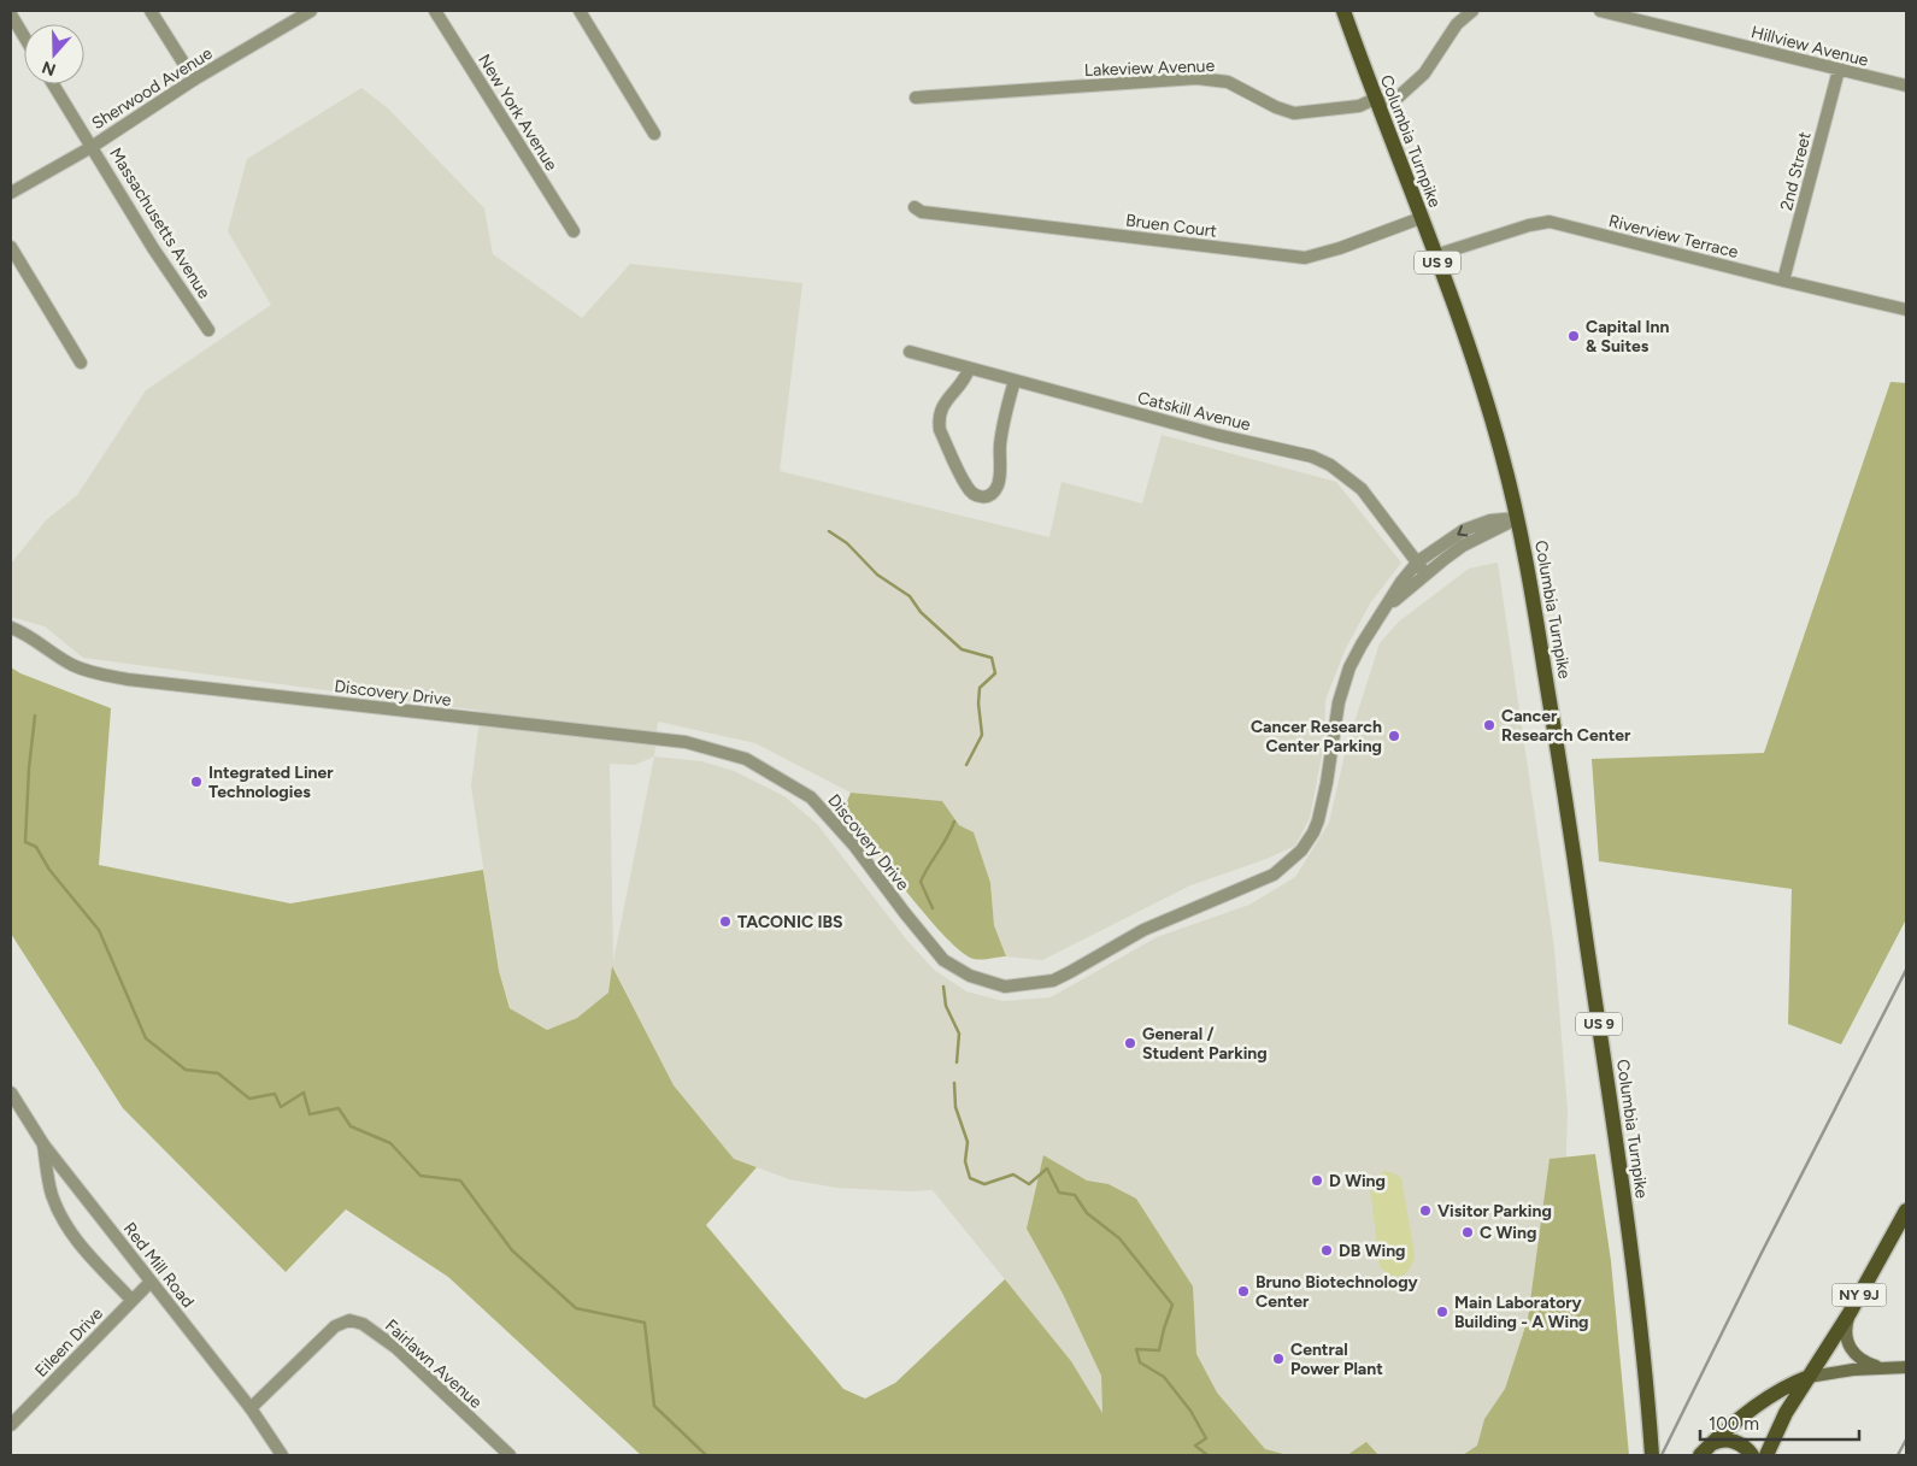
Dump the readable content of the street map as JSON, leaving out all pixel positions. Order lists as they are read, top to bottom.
{
  "streets": {
    "main road": ["Columbia Turnpike", "US 9", "NY 9J"],
    "street": [
      "Hillview Avenue",
      "Lakeview Avenue",
      "Sherwood Avenue",
      "New York Avenue",
      "2nd Street",
      "Massachusetts Avenue",
      "Bruen Court",
      "Riverview Terrace",
      "Catskill Avenue",
      "Discovery Drive",
      "Red Mill Road",
      "Eileen Drive",
      "Fairlawn Avenue"
    ]
  },
  "crossings": [
    ["Hillview Avenue", "2nd Street"],
    ["Lakeview Avenue", "Columbia Turnpike"],
    ["Sherwood Avenue", "Massachusetts Avenue"],
    ["Columbia Turnpike", "Bruen Court"],
    ["Columbia Turnpike", "Riverview Terrace"],
    ["Columbia Turnpike", "Discovery Drive"],
    ["2nd Street", "Riverview Terrace"],
    ["Catskill Avenue", "Discovery Drive"],
    ["Red Mill Road", "Eileen Drive"],
    ["Red Mill Road", "Fairlawn Avenue"]
  ],
  "places": [
    "Capital Inn & Suites",
    "Cancer Research Center",
    "Cancer Research Center Parking",
    "Integrated Liner Technologies",
    "TACONIC IBS",
    "General / Student Parking",
    "D Wing",
    "Visitor Parking",
    "C Wing",
    "DB Wing",
    "Bruno Biotechnology Center",
    "Main Laboratory Building - A Wing",
    "Central Power Plant"
  ],
  "scale_bar": "100 m",
  "north": "bottom"
}
